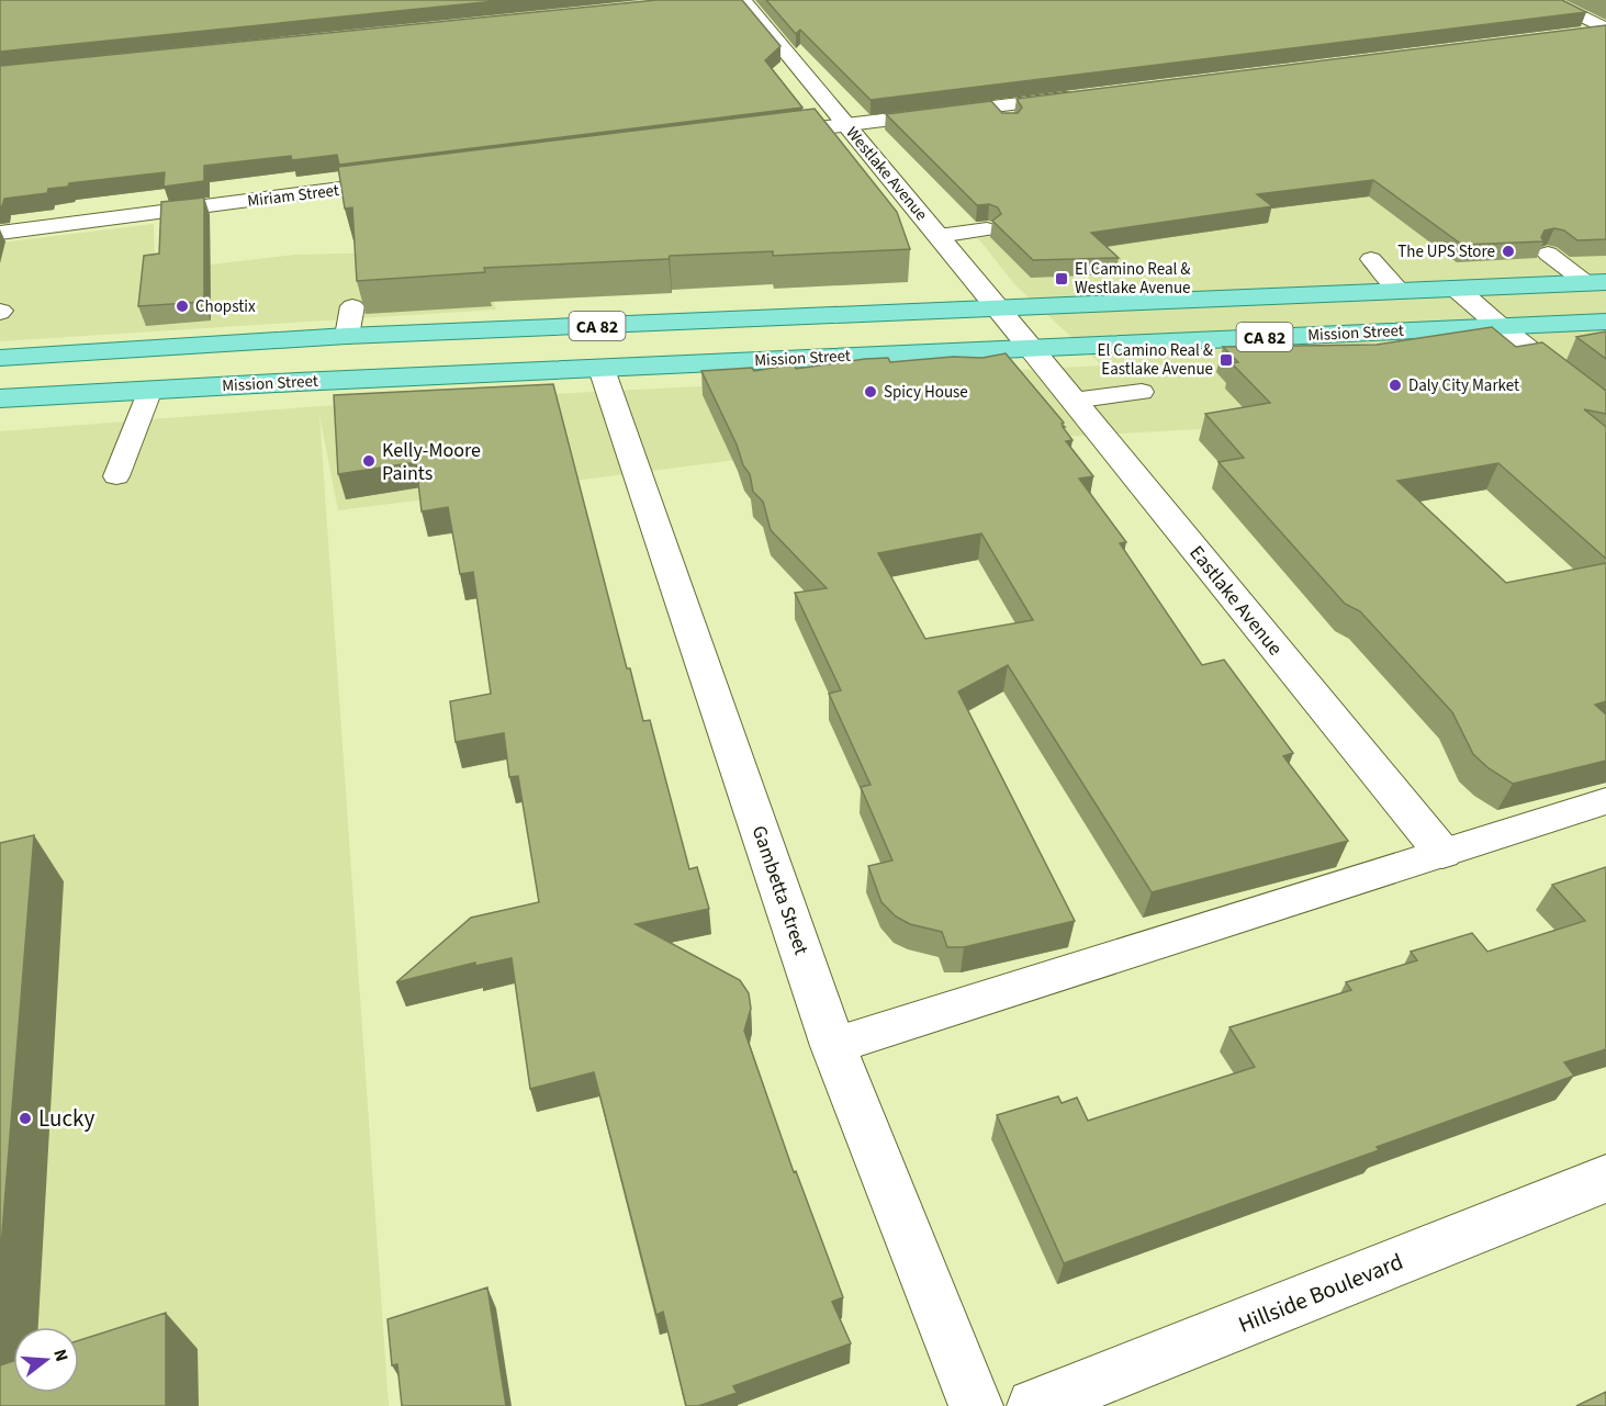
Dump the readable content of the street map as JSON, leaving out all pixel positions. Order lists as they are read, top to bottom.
{
  "streets": {
    "main road": ["CA 82", "Mission Street"],
    "street": [
      "Westlake Avenue",
      "Miriam Street",
      "Eastlake Avenue",
      "Gambetta Street",
      "Hillside Boulevard"
    ]
  },
  "crossings": [
    ["Westlake Avenue", "CA 82"],
    ["Westlake Avenue", "Mission Street"],
    ["Westlake Avenue", "Eastlake Avenue"],
    ["Mission Street", "Eastlake Avenue"],
    ["Mission Street", "Gambetta Street"]
  ],
  "places": {
    "other": [
      "The UPS Store",
      "Chopstix",
      "Daly City Market",
      "Spicy House",
      "Kelly-Moore Paints",
      "Lucky"
    ],
    "transit": ["El Camino Real & Westlake Avenue", "El Camino Real & Eastlake Avenue"]
  },
  "north": "right"
}
